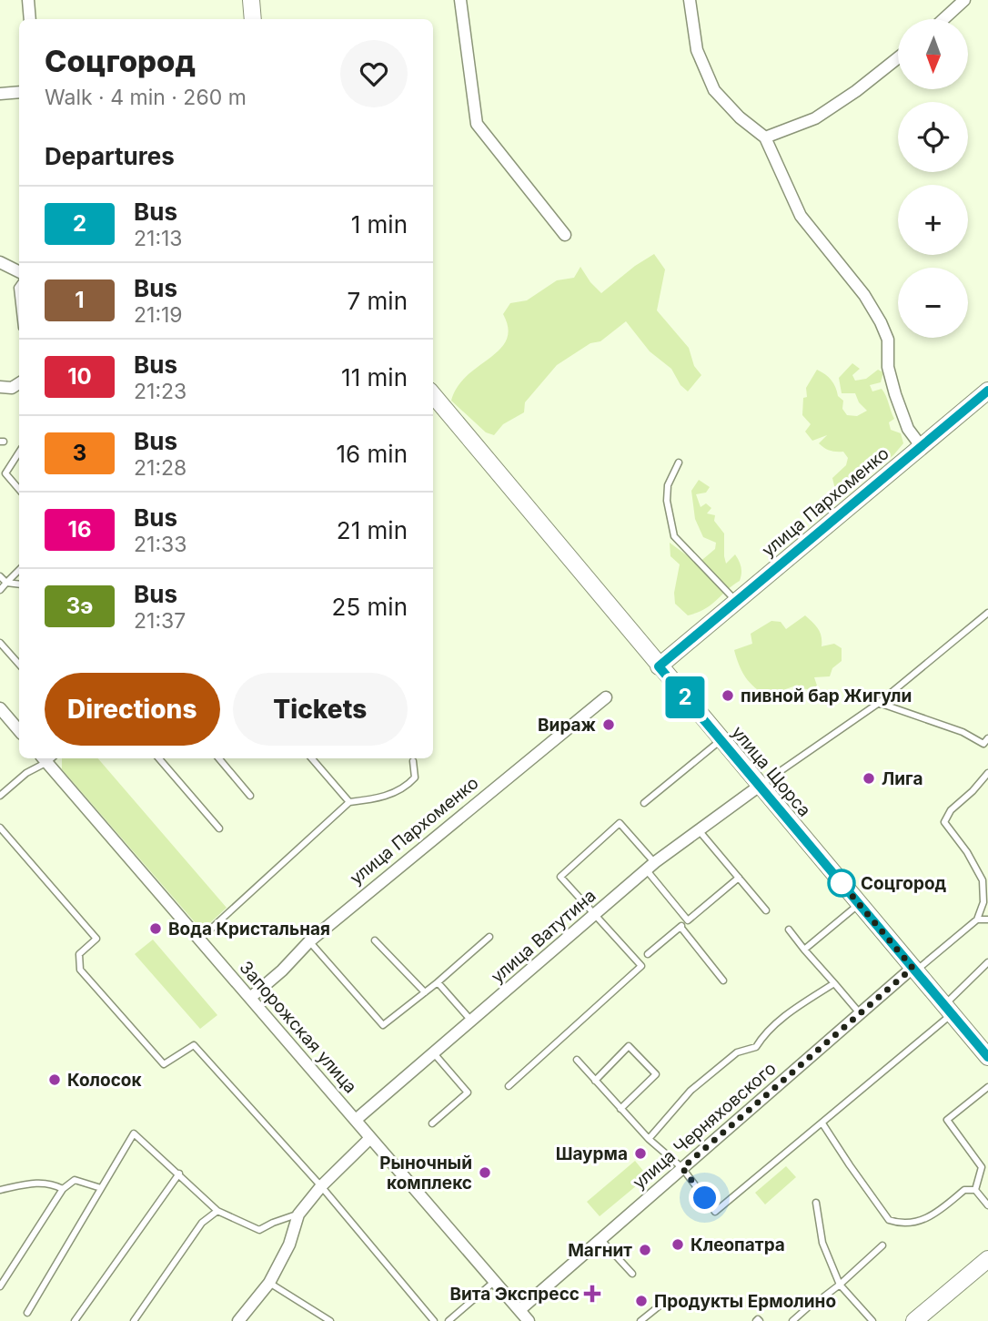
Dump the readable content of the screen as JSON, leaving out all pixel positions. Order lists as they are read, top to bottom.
{
  "streets": {
    "main road": ["улица Пархоменко", "улица Щорса"],
    "street": ["улица Ватутина", "Запорожская улица", "улица Черняховского"]
  },
  "crossings": [
    ["улица Пархоменко", "улица Щорса"],
    ["улица Пархоменко", "Запорожская улица"],
    ["улица Щорса", "улица Ватутина"],
    ["улица Щорса", "улица Черняховского"],
    ["улица Ватутина", "Запорожская улица"],
    ["Запорожская улица", "улица Черняховского"]
  ],
  "places": {
    "other": [
      "пивной бар Жигули",
      "Вираж",
      "Лига",
      "Соцгород",
      "Вода Кристальная",
      "Колосок",
      "Шаурма",
      "Рыночный комплекс",
      "Клеопатра",
      "Магнит",
      "Продукты Ермолино"
    ],
    "health": ["Вита Экспресс"]
  },
  "lines": ["bus line 2"],
  "north": "bottom",
  "page": {
    "on_map": "2",
    "map_buttons": ["+", "−"],
    "heading": [
      ["Соцгород", "Walk · 4 min · 260 m"],
      "Departures"
    ],
    "list": [
      {
        "mark": "2",
        "name": "Bus",
        "note": "21:13",
        "value": "1 min"
      },
      {
        "mark": "1",
        "name": "Bus",
        "note": "21:19",
        "value": "7 min"
      },
      {
        "mark": "10",
        "name": "Bus",
        "note": "21:23",
        "value": "11 min"
      },
      {
        "mark": "3",
        "name": "Bus",
        "note": "21:28",
        "value": "16 min"
      },
      {
        "mark": "16",
        "name": "Bus",
        "note": "21:33",
        "value": "21 min"
      },
      {
        "mark": "3э",
        "name": "Bus",
        "note": "21:37",
        "value": "25 min"
      }
    ],
    "buttons": ["Directions", "Tickets"]
  }
}
